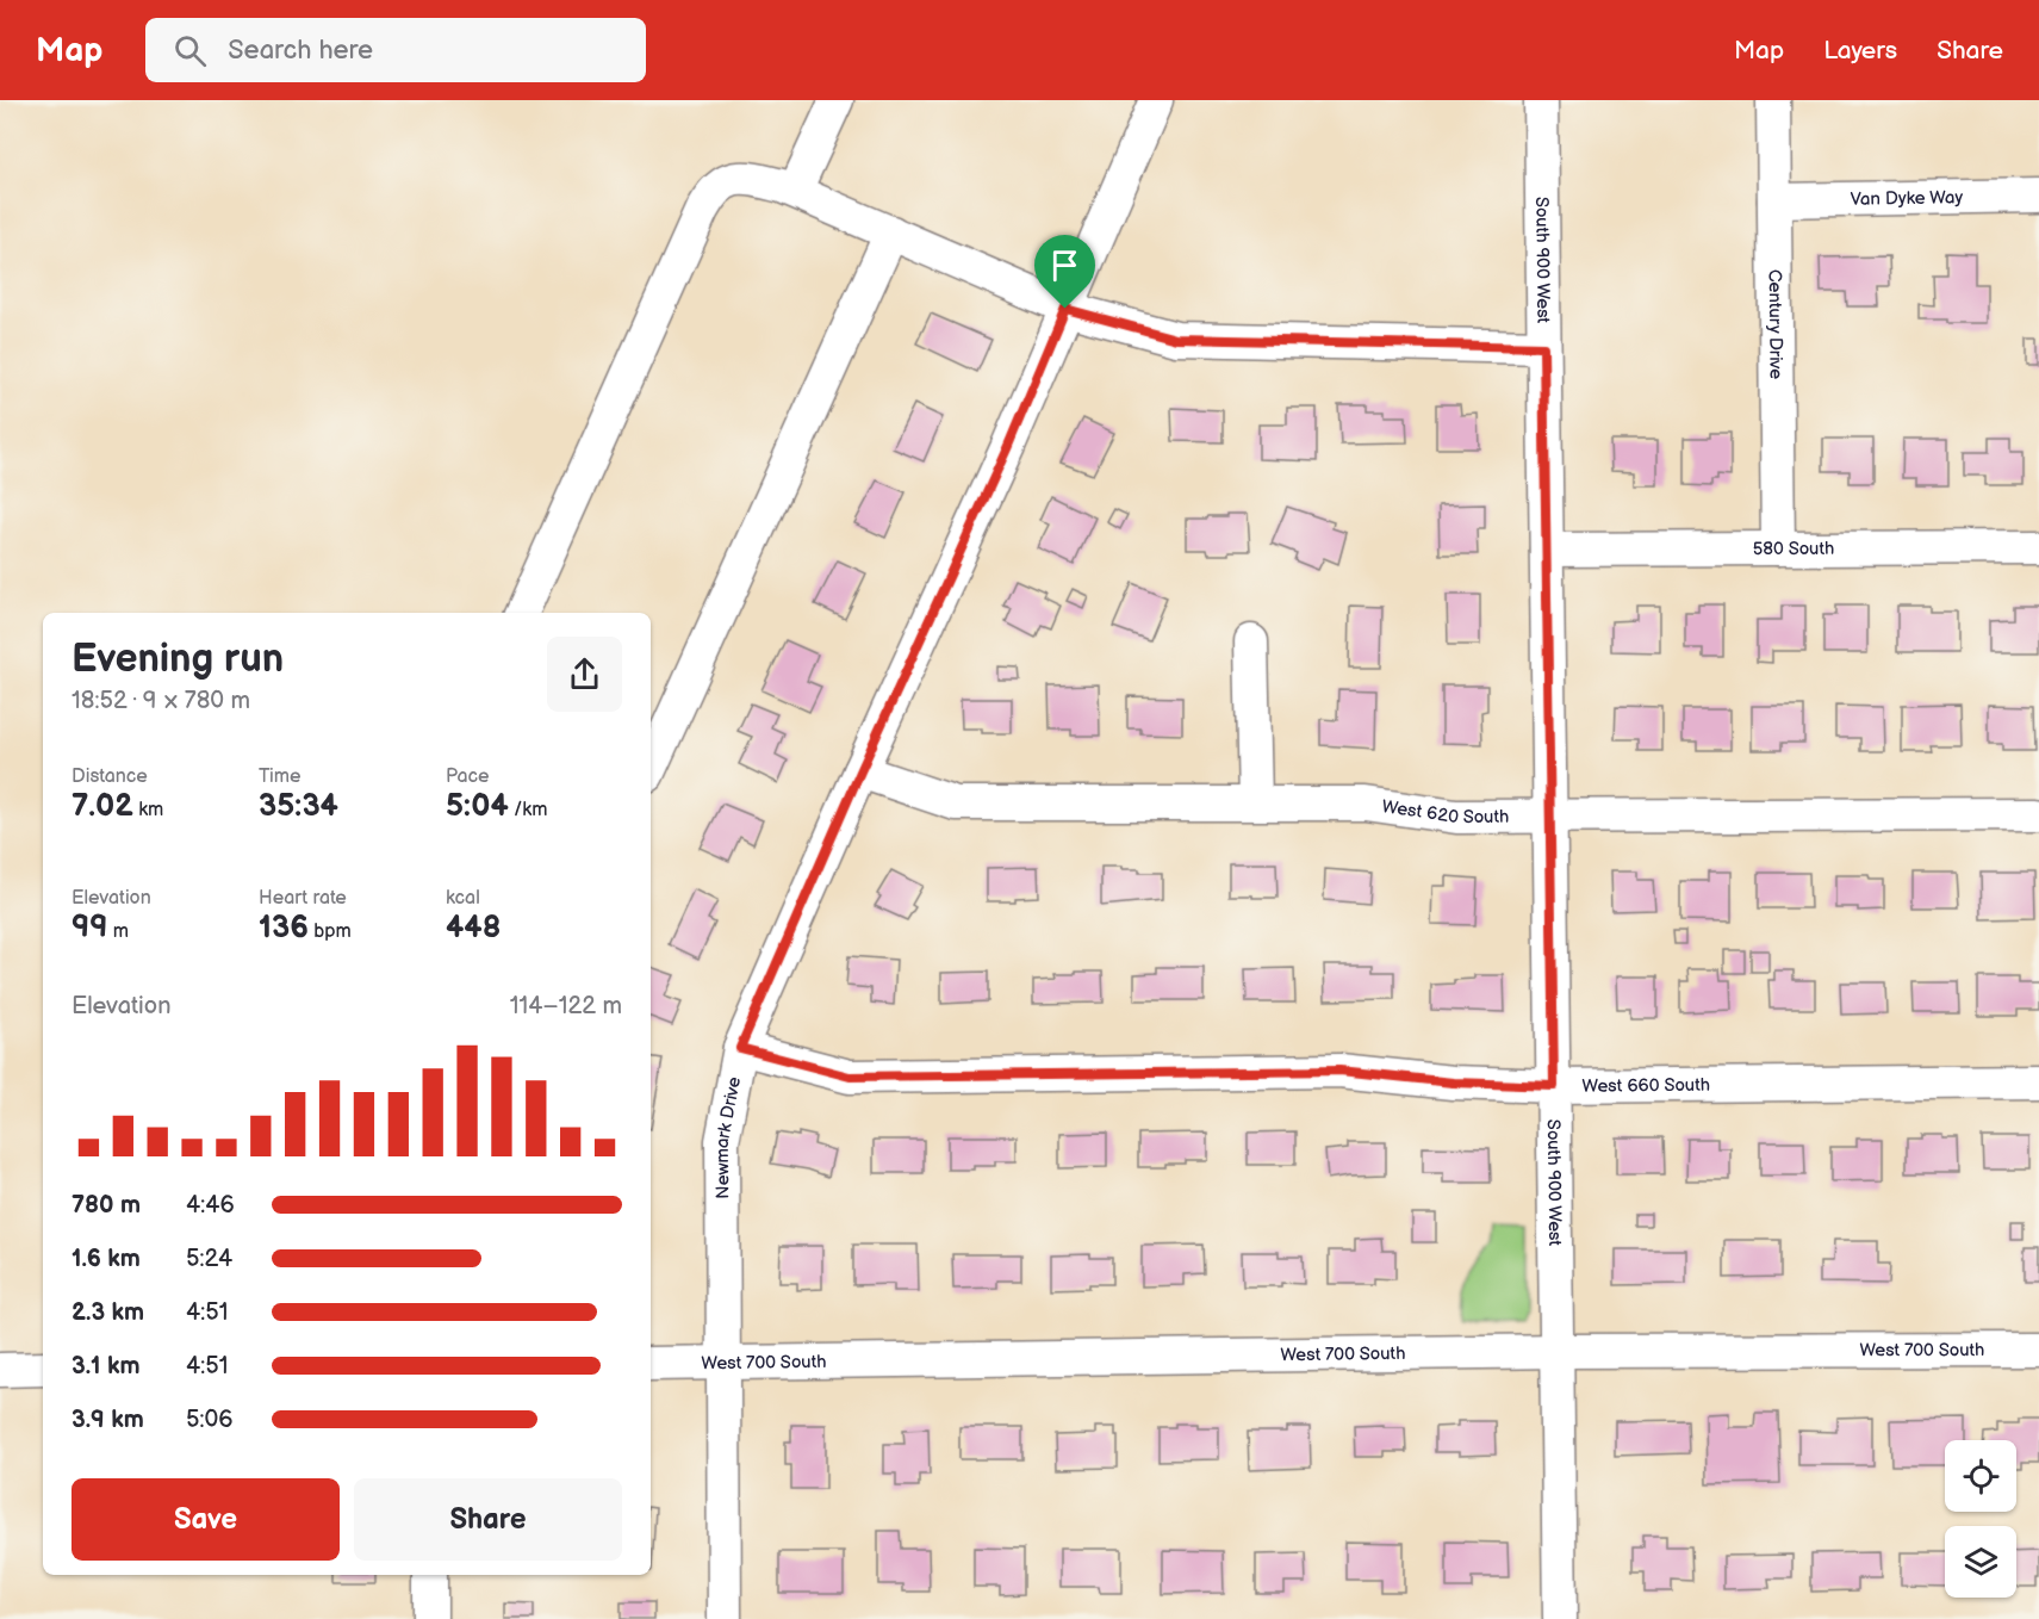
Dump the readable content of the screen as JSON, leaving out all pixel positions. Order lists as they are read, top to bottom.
{
  "streets": {
    "street": [
      "Van Dyke Way",
      "South 900 West",
      "Century Drive",
      "580 South",
      "West 620 South",
      "West 660 South",
      "Newmark Drive",
      "West 700 South"
    ]
  },
  "crossings": [
    ["Van Dyke Way", "Century Drive"],
    ["South 900 West", "580 South"],
    ["South 900 West", "West 620 South"],
    ["South 900 West", "West 660 South"],
    ["South 900 West", "West 700 South"],
    ["Century Drive", "580 South"],
    ["West 620 South", "Newmark Drive"],
    ["West 660 South", "Newmark Drive"],
    ["Newmark Drive", "West 700 South"]
  ],
  "page": {
    "header": "Map",
    "search": "Search here",
    "nav": ["Map", "Layers", "Share"],
    "heading": ["Evening run", "18:52 · 9 × 780 m"],
    "stats": [
      ["Distance", "7.02 km"],
      ["Time", "35:34"],
      ["Pace", "5:04 /km"],
      ["Elevation", "99 m"],
      ["Heart rate", "136 bpm"],
      ["kcal", "448"]
    ],
    "chart": ["Elevation", "114–122 m"],
    "list": [
      {
        "name": "780 m",
        "note": "4:46"
      },
      {
        "name": "1.6 km",
        "note": "5:24"
      },
      {
        "name": "2.3 km",
        "note": "4:51"
      },
      {
        "name": "3.1 km",
        "note": "4:51"
      },
      {
        "name": "3.9 km",
        "note": "5:06"
      }
    ],
    "buttons": ["Save", "Share"]
  }
}
